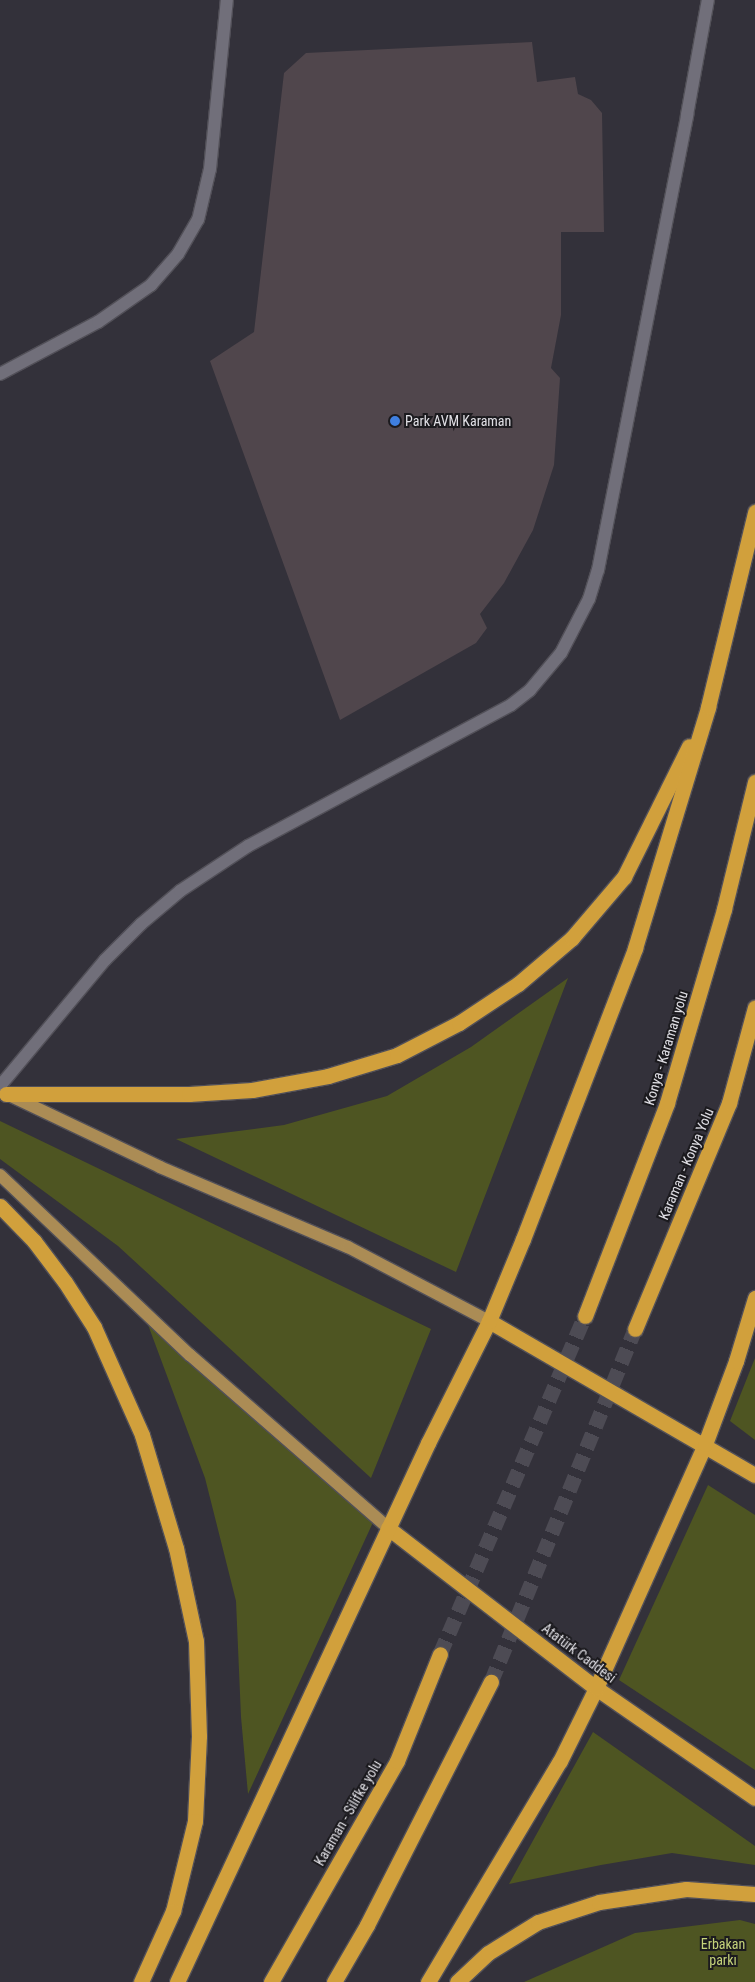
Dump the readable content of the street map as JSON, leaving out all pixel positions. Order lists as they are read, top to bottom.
{
  "streets": {
    "highway": [
      "Konya - Karaman yolu",
      "Karaman - Konya Yolu",
      "Atatürk Caddesi",
      "Karaman - Silifke yolu"
    ]
  },
  "parks": ["Erbakan parkı"],
  "places": ["Park AVM Karaman"]
}
